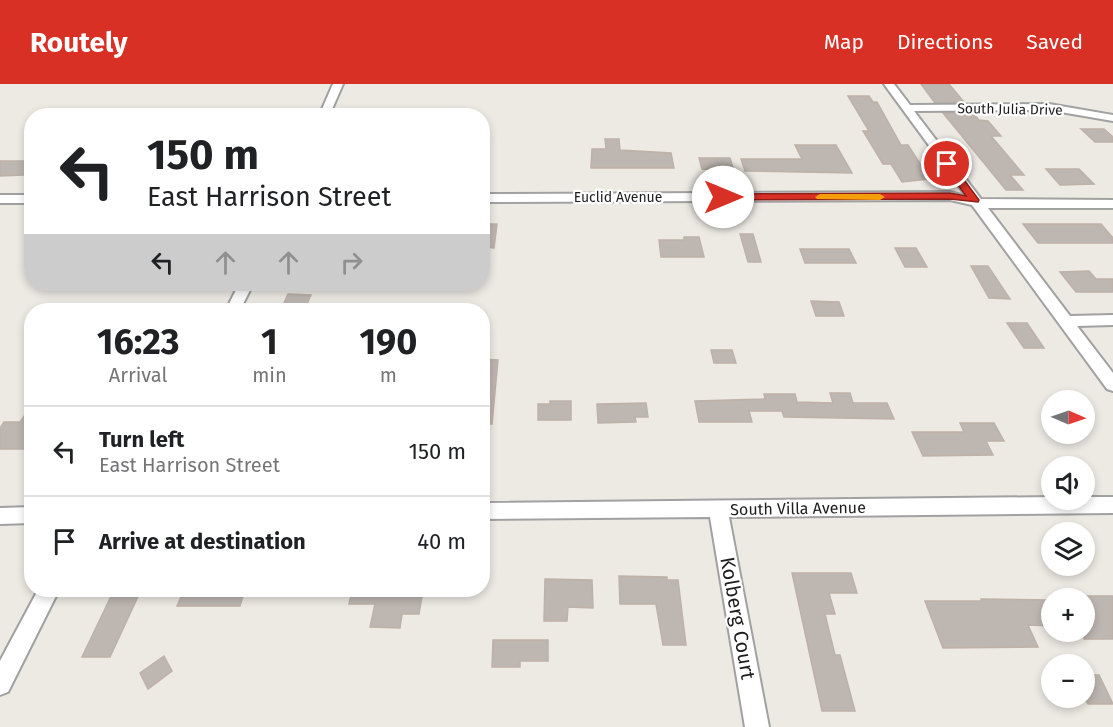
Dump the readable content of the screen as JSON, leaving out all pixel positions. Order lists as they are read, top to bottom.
{
  "streets": {
    "street": [
      "South Julia Drive",
      "Euclid Avenue",
      "South Villa Avenue",
      "Kolberg Court"
    ]
  },
  "crossings": [
    ["South Villa Avenue", "Kolberg Court"]
  ],
  "north": "right",
  "page": {
    "header": "Routely",
    "nav": ["Map", "Directions", "Saved"],
    "turn": ["150 m", "East Harrison Street"],
    "eta": [
      "16:23",
      "Arrival",
      "1",
      "min",
      "190",
      "m"
    ],
    "map_buttons": ["+", "−"],
    "list": [
      {
        "name": "Turn left",
        "note": "East Harrison Street",
        "value": "150 m"
      },
      {
        "name": "Arrive at destination",
        "value": "40 m"
      }
    ]
  }
}
